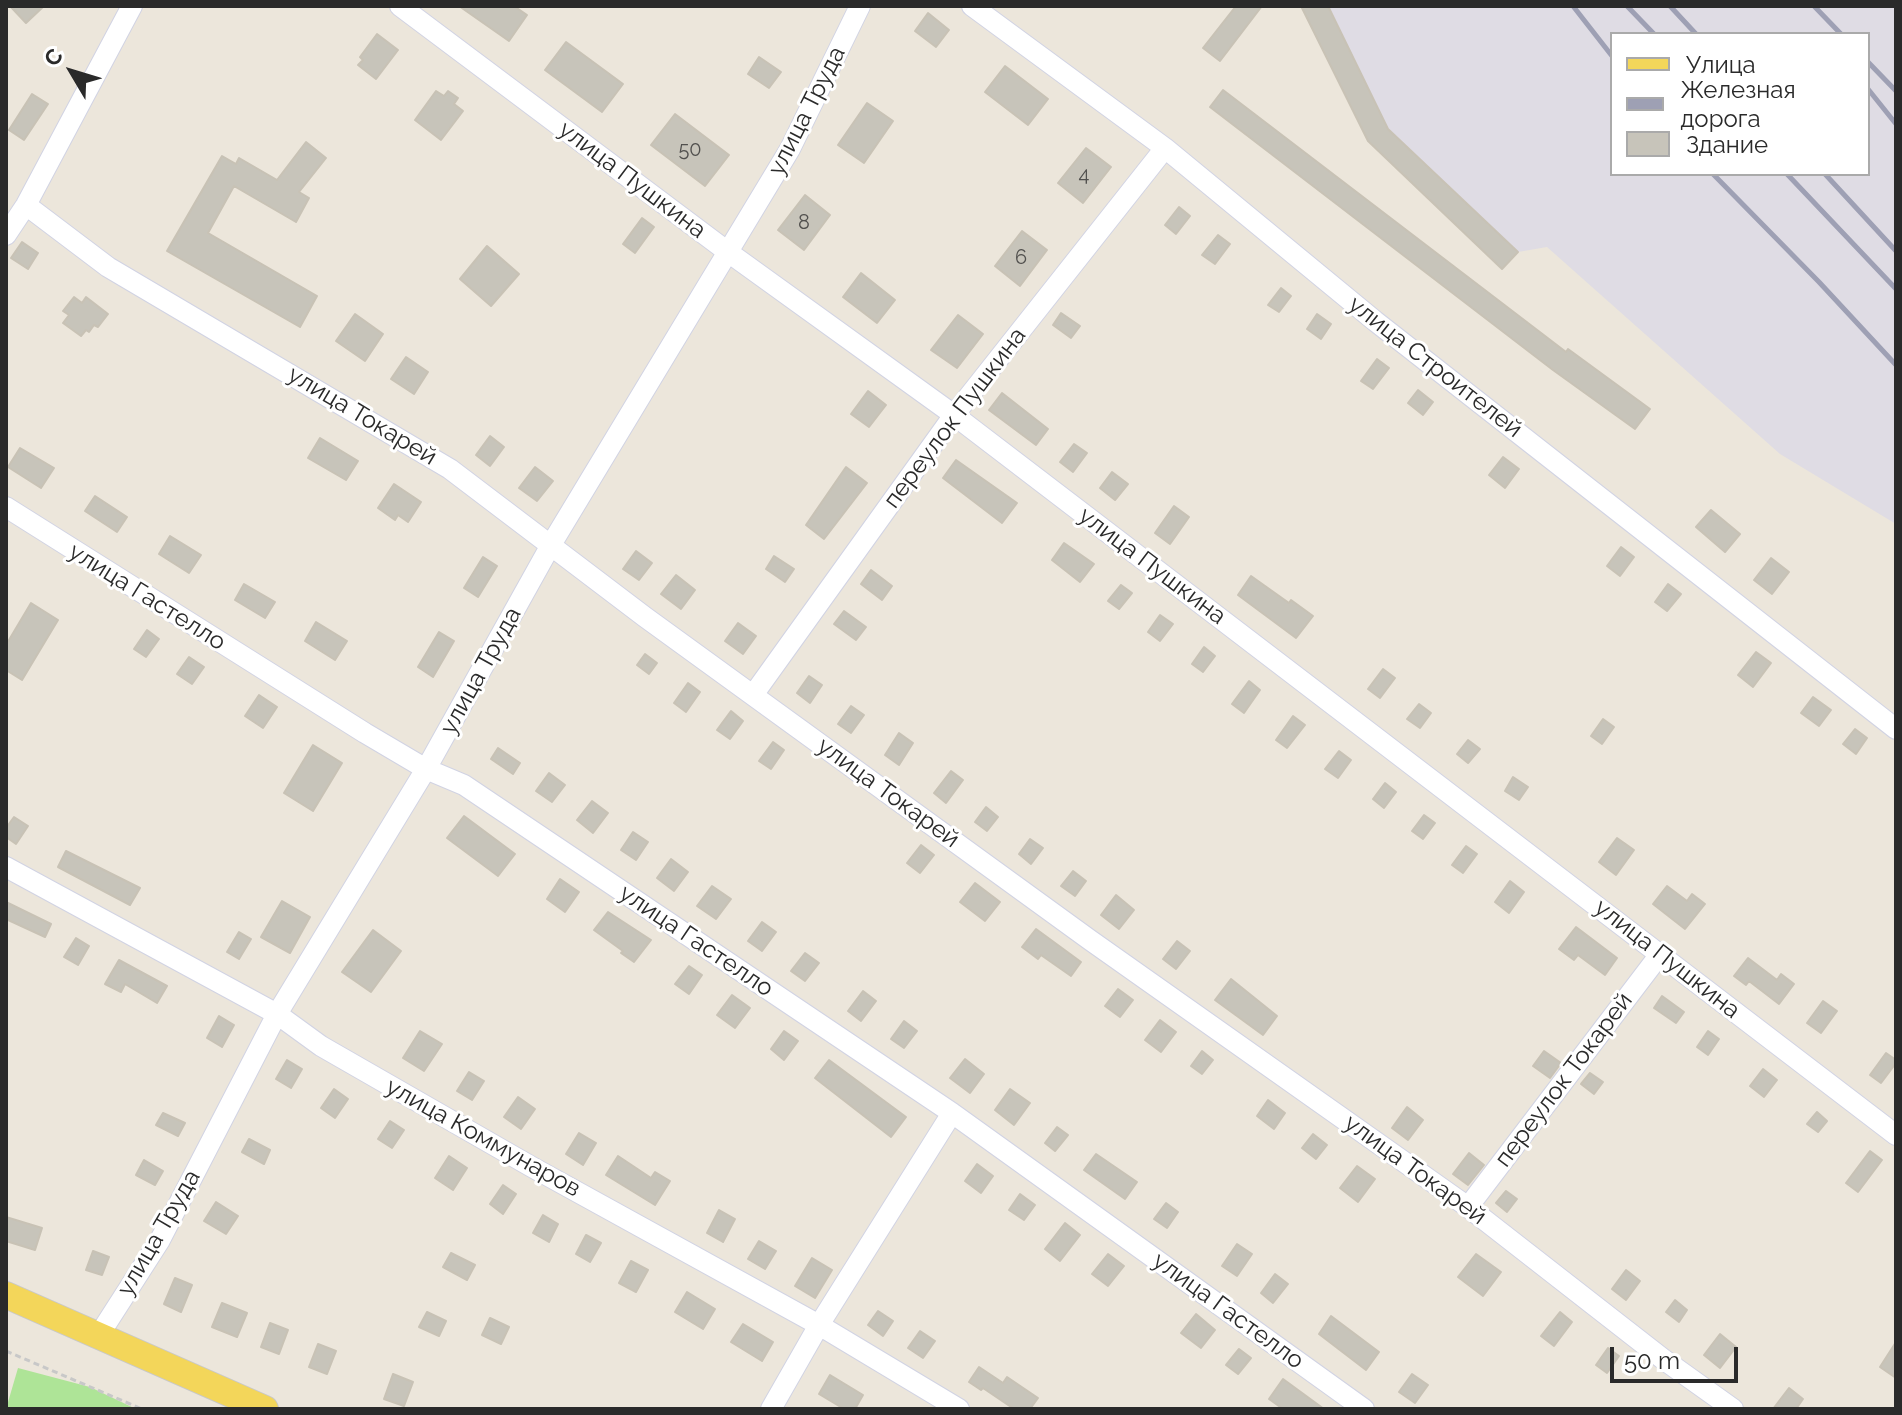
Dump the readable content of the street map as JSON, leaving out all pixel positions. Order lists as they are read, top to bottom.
{
  "streets": {
    "street": [
      "улица Труда",
      "улица Пушкина",
      "улица Строителей",
      "улица Токарей",
      "переулок Пушкина",
      "улица Гастелло",
      "переулок Токарей",
      "улица Коммунаров"
    ]
  },
  "crossings": [
    ["улица Труда", "улица Пушкина"],
    ["улица Труда", "улица Токарей"],
    ["улица Труда", "улица Гастелло"],
    ["улица Труда", "улица Коммунаров"],
    ["улица Пушкина", "переулок Пушкина"],
    ["улица Пушкина", "переулок Токарей"],
    ["улица Строителей", "переулок Пушкина"],
    ["улица Токарей", "переулок Пушкина"],
    ["улица Токарей", "переулок Токарей"]
  ],
  "house_numbers": [
    "50",
    "4",
    "8",
    "6"
  ],
  "legend": ["Улица", "Железная дорога", "Здание"],
  "scale_bar": "50 m",
  "north": "top left"
}
